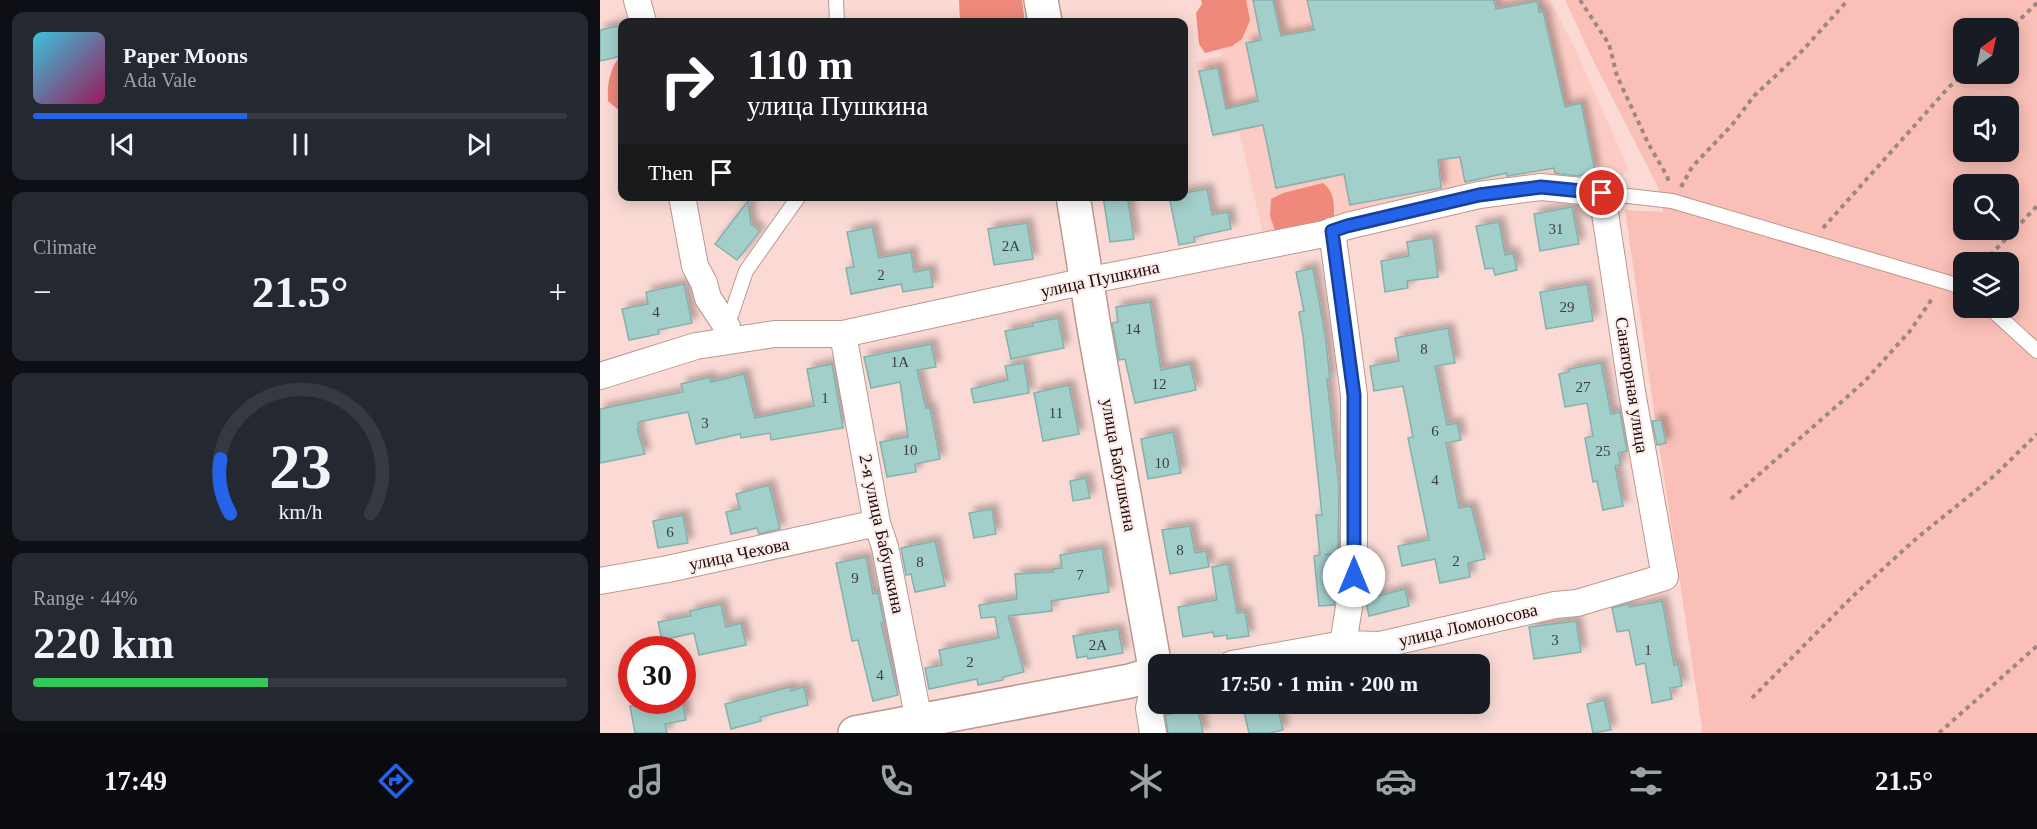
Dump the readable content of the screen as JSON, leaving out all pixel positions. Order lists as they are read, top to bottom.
{
  "streets": {
    "street": [
      "улица Пушкина",
      "Санаторная улица",
      "улица Бабушкина",
      "2-я улица Бабушкина",
      "улица Чехова",
      "улица Ломоносова"
    ]
  },
  "crossings": [
    ["улица Пушкина", "Санаторная улица"],
    ["улица Пушкина", "улица Бабушкина"],
    ["улица Пушкина", "2-я улица Бабушкина"],
    ["Санаторная улица", "улица Ломоносова"],
    ["2-я улица Бабушкина", "улица Чехова"]
  ],
  "house_numbers": [
    "31",
    "2А",
    "2",
    "29",
    "4",
    "14",
    "8",
    "1А",
    "12",
    "27",
    "1",
    "11",
    "3",
    "6",
    "10",
    "25",
    "10",
    "4",
    "6",
    "8",
    "2",
    "8",
    "7",
    "9",
    "3",
    "2А",
    "1",
    "2",
    "4"
  ],
  "north": "top right",
  "page": {
    "turn": ["110 m", "улица Пушкина"],
    "song": ["Paper Moons", "Ada Vale"],
    "then": "Then",
    "tile": [
      "Climate",
      ["Range · 44%", "220 km"]
    ],
    "heat": ["−", "21.5°", "+"],
    "limit": "30",
    "trip": "17:50 · 1 min · 200 m",
    "tabs": ["17:49", "21.5°"],
    "gauge": ["23", "km/h"]
  }
}
